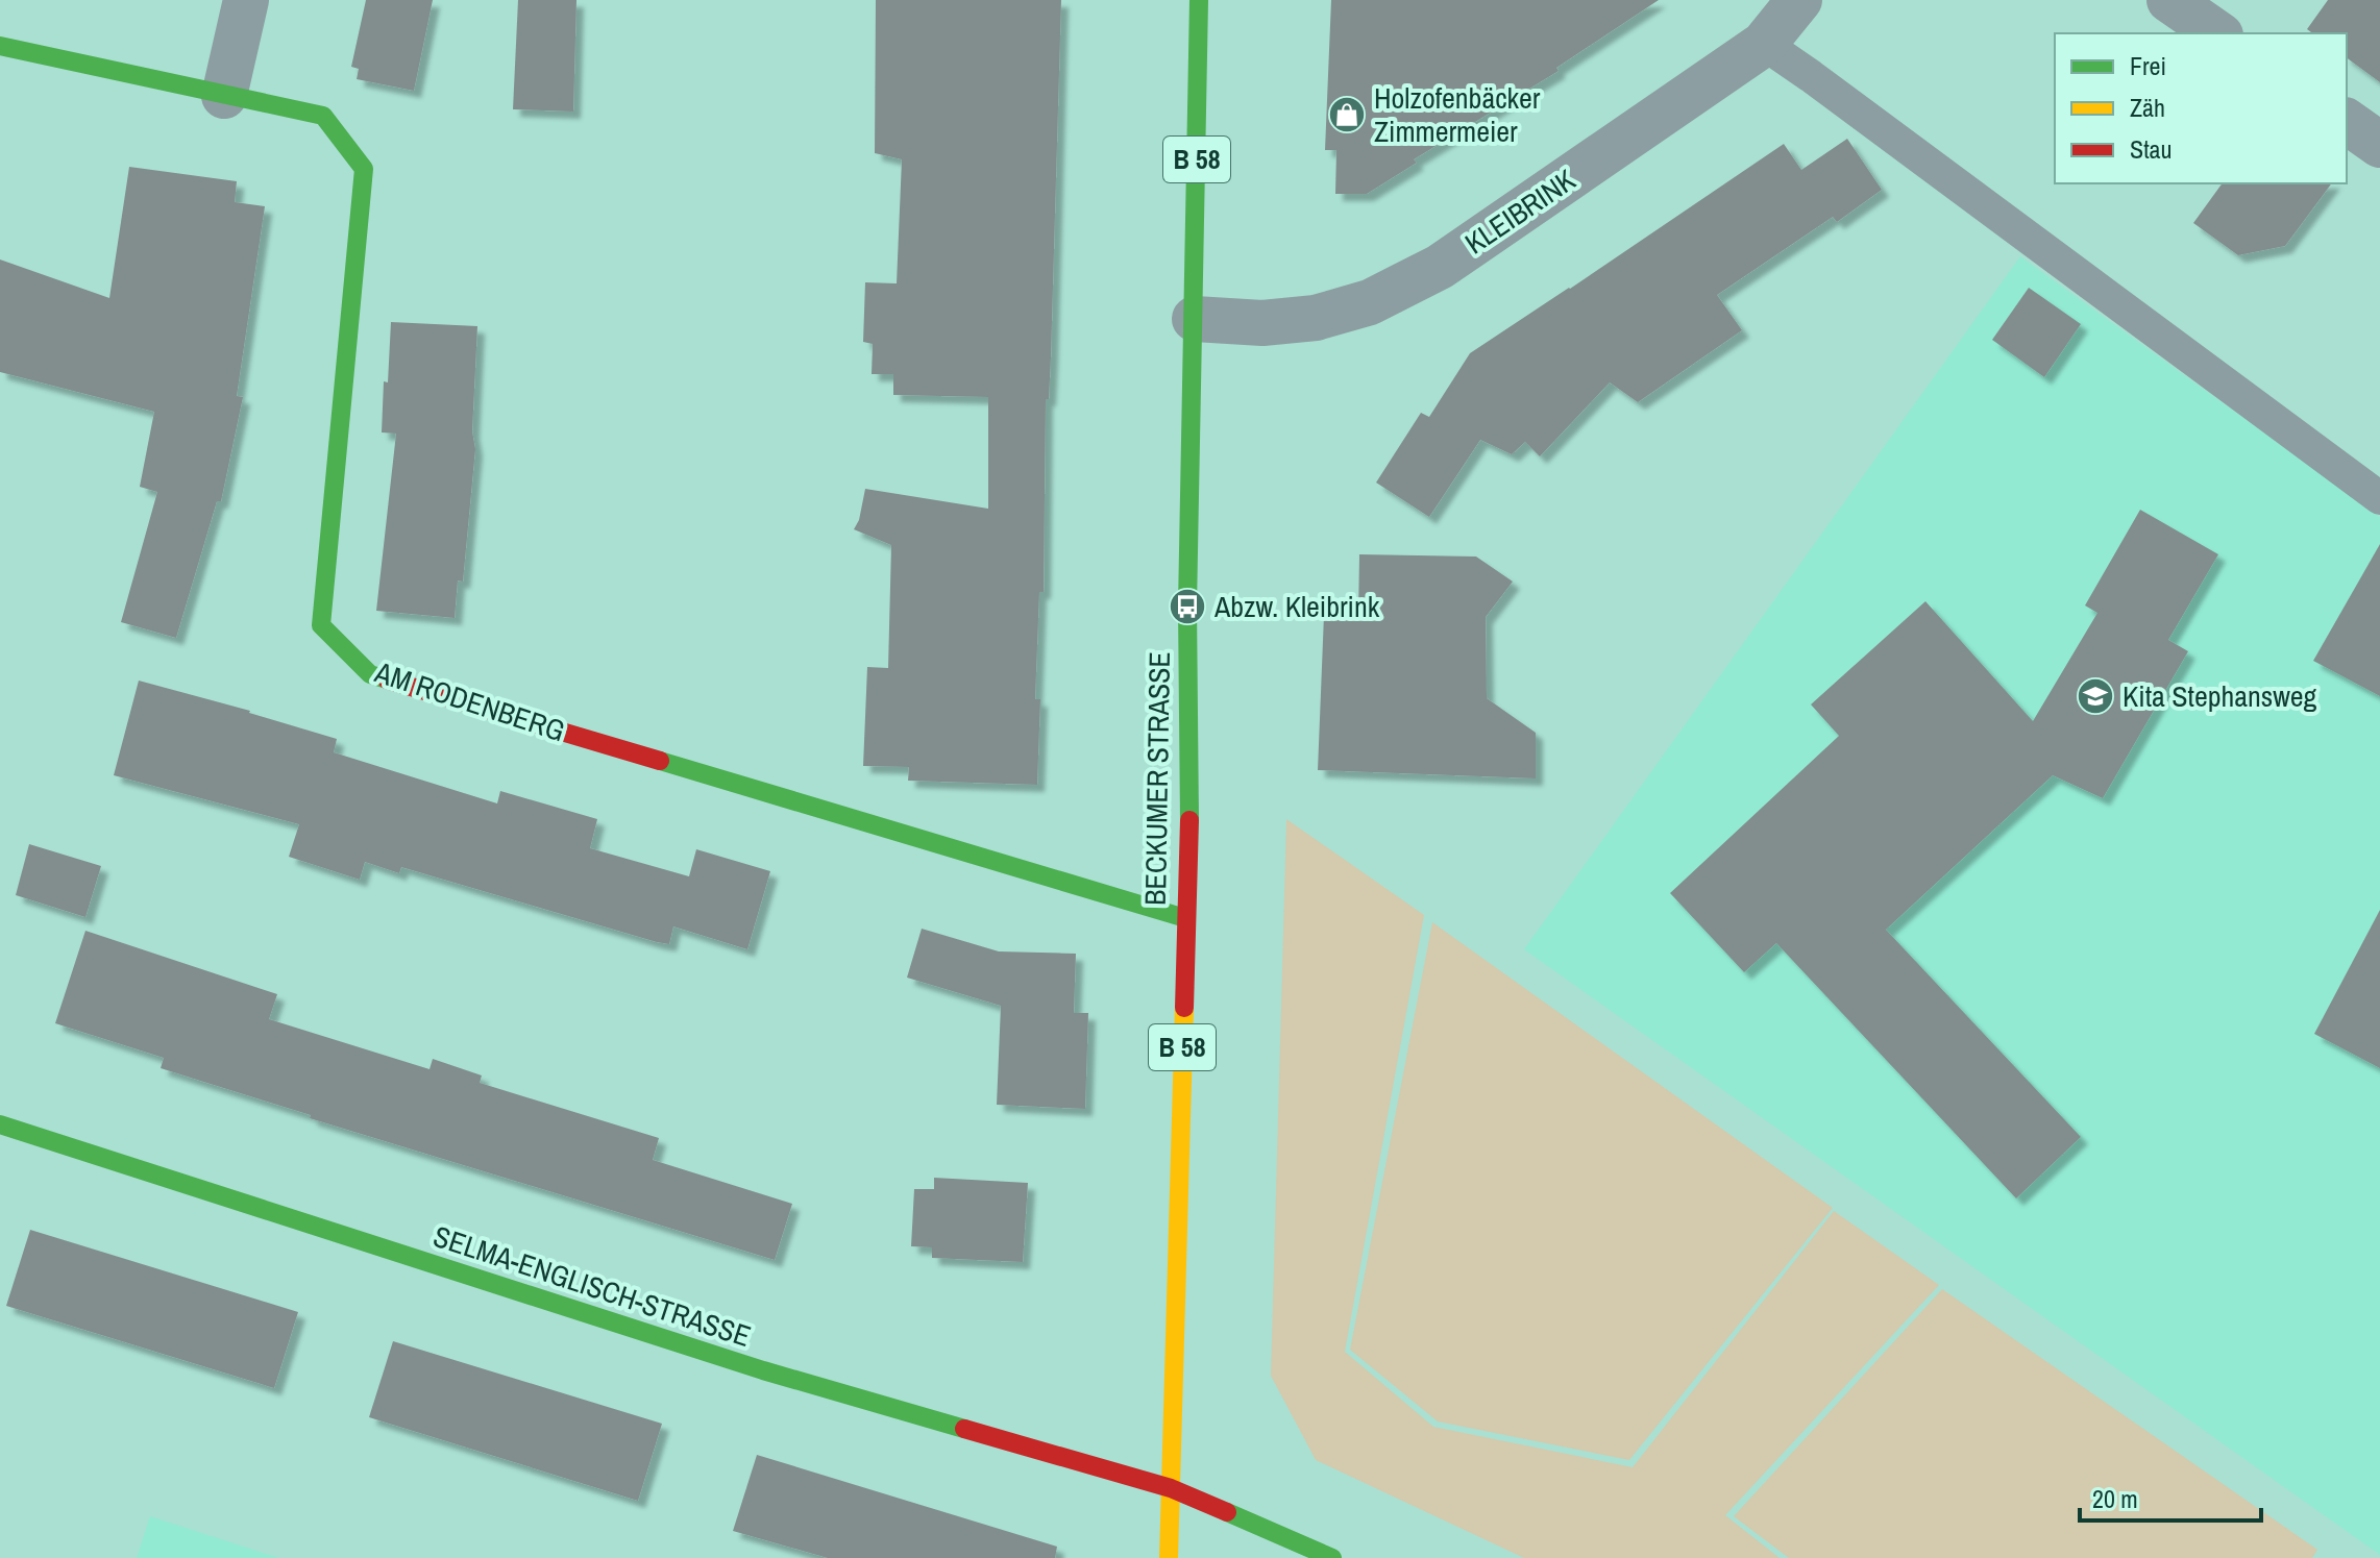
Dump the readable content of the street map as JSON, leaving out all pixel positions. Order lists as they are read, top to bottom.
{
  "streets": {
    "street": [
      "B 58",
      "KLEIBRINK",
      "AM RODENBERG",
      "BECKUMER STRASSE",
      "SELMA-ENGLISCH-STRASSE"
    ]
  },
  "crossings": [
    ["KLEIBRINK", "BECKUMER STRASSE"],
    ["AM RODENBERG", "BECKUMER STRASSE"],
    ["BECKUMER STRASSE", "SELMA-ENGLISCH-STRASSE"]
  ],
  "places": {
    "shop": ["Holzofenbäcker Zimmermeier"],
    "bus stop": ["Abzw. Kleibrink"],
    "school or university": ["Kita Stephansweg"]
  },
  "legend": ["Frei", "Zäh", "Stau"],
  "scale_bar": "20 m"
}
